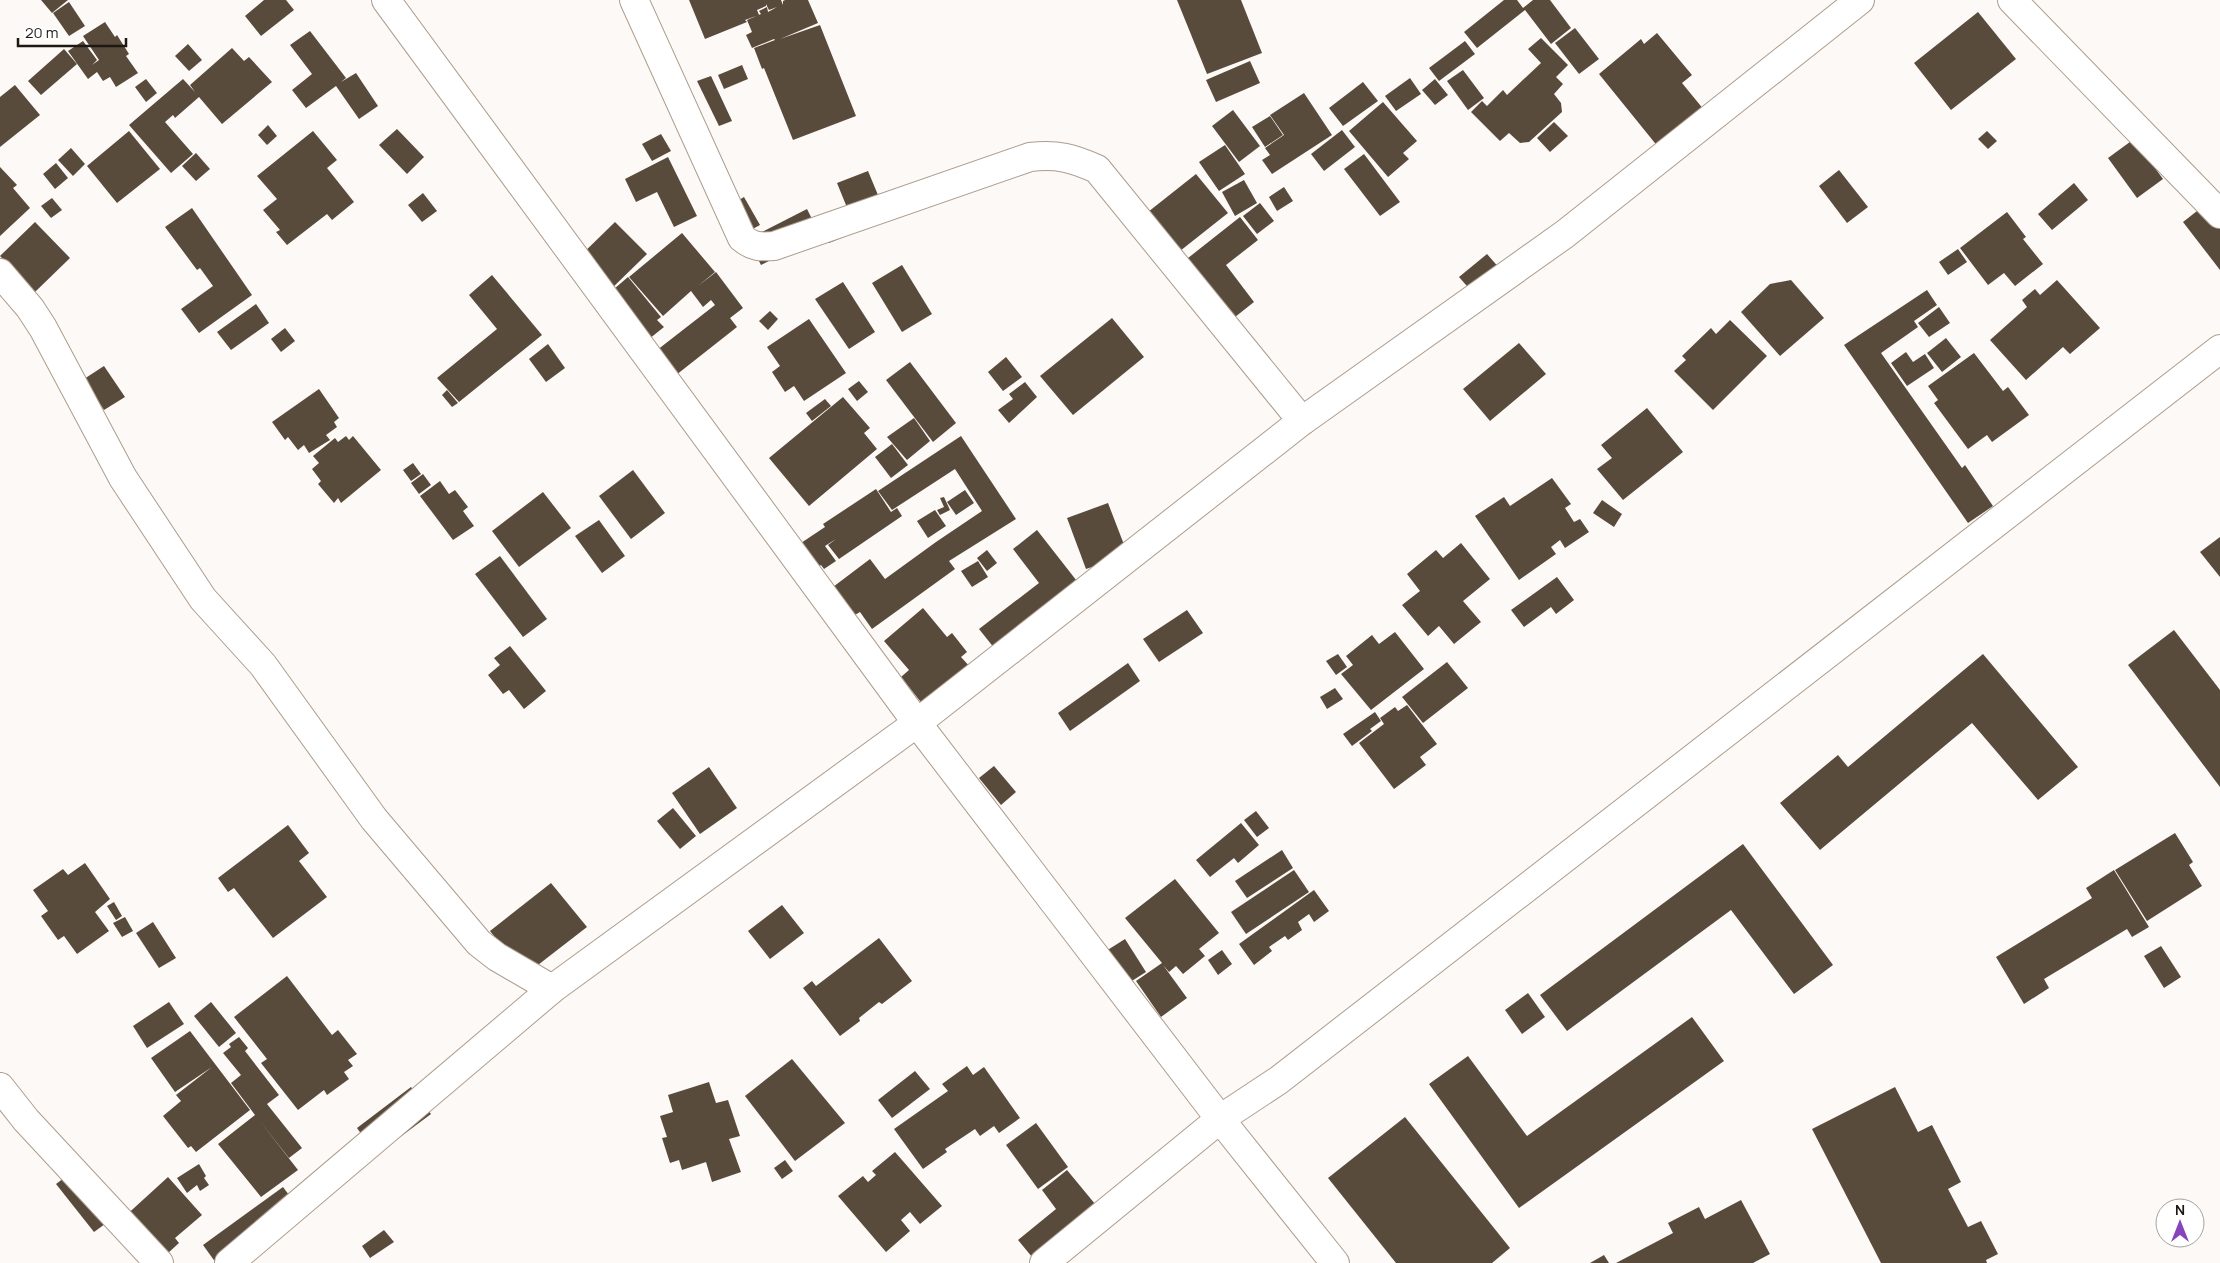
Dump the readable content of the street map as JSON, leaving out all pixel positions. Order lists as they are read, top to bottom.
{
  "scale_bar": "20 m",
  "north": "top"
}
